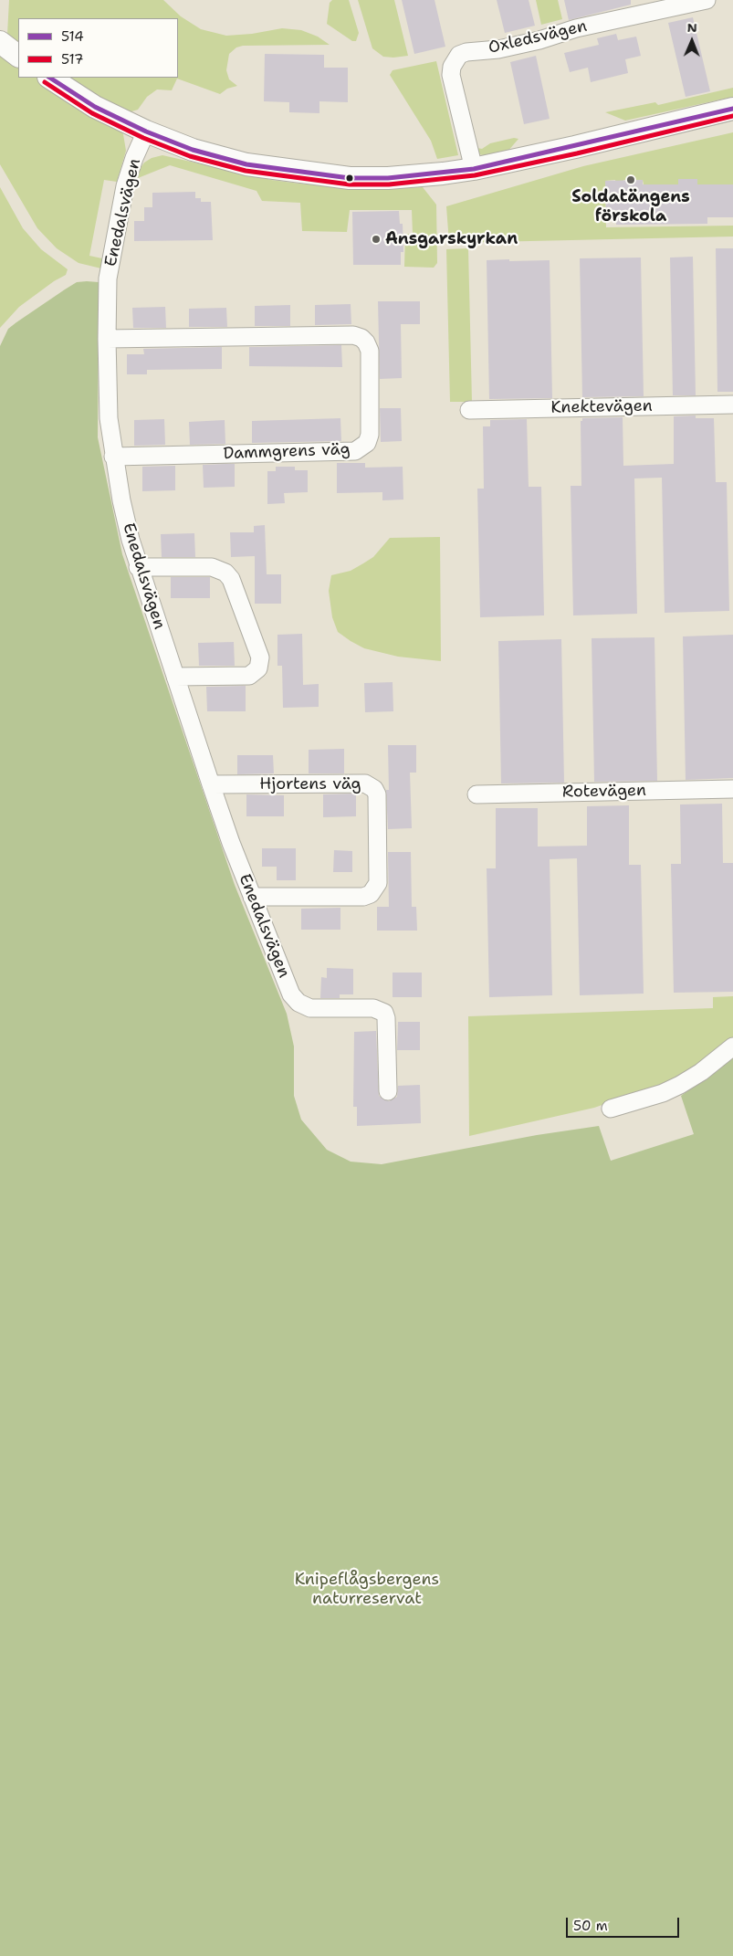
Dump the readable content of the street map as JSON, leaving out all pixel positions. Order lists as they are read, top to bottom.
{
  "streets": {
    "street": [
      "Oxledsvägen",
      "Enedalsvägen",
      "Knektevägen",
      "Dammgrens väg",
      "Hjortens väg",
      "Rotevägen"
    ]
  },
  "crossings": [
    ["Enedalsvägen", "Dammgrens väg"],
    ["Enedalsvägen", "Hjortens väg"]
  ],
  "parks": ["Knipeflågsbergens naturreservat"],
  "places": ["Soldatängens förskola", "Ansgarskyrkan"],
  "lines": ["transit line 514", "transit line 517"],
  "legend": ["514", "517"],
  "scale_bar": "50 m",
  "north": "top"
}
